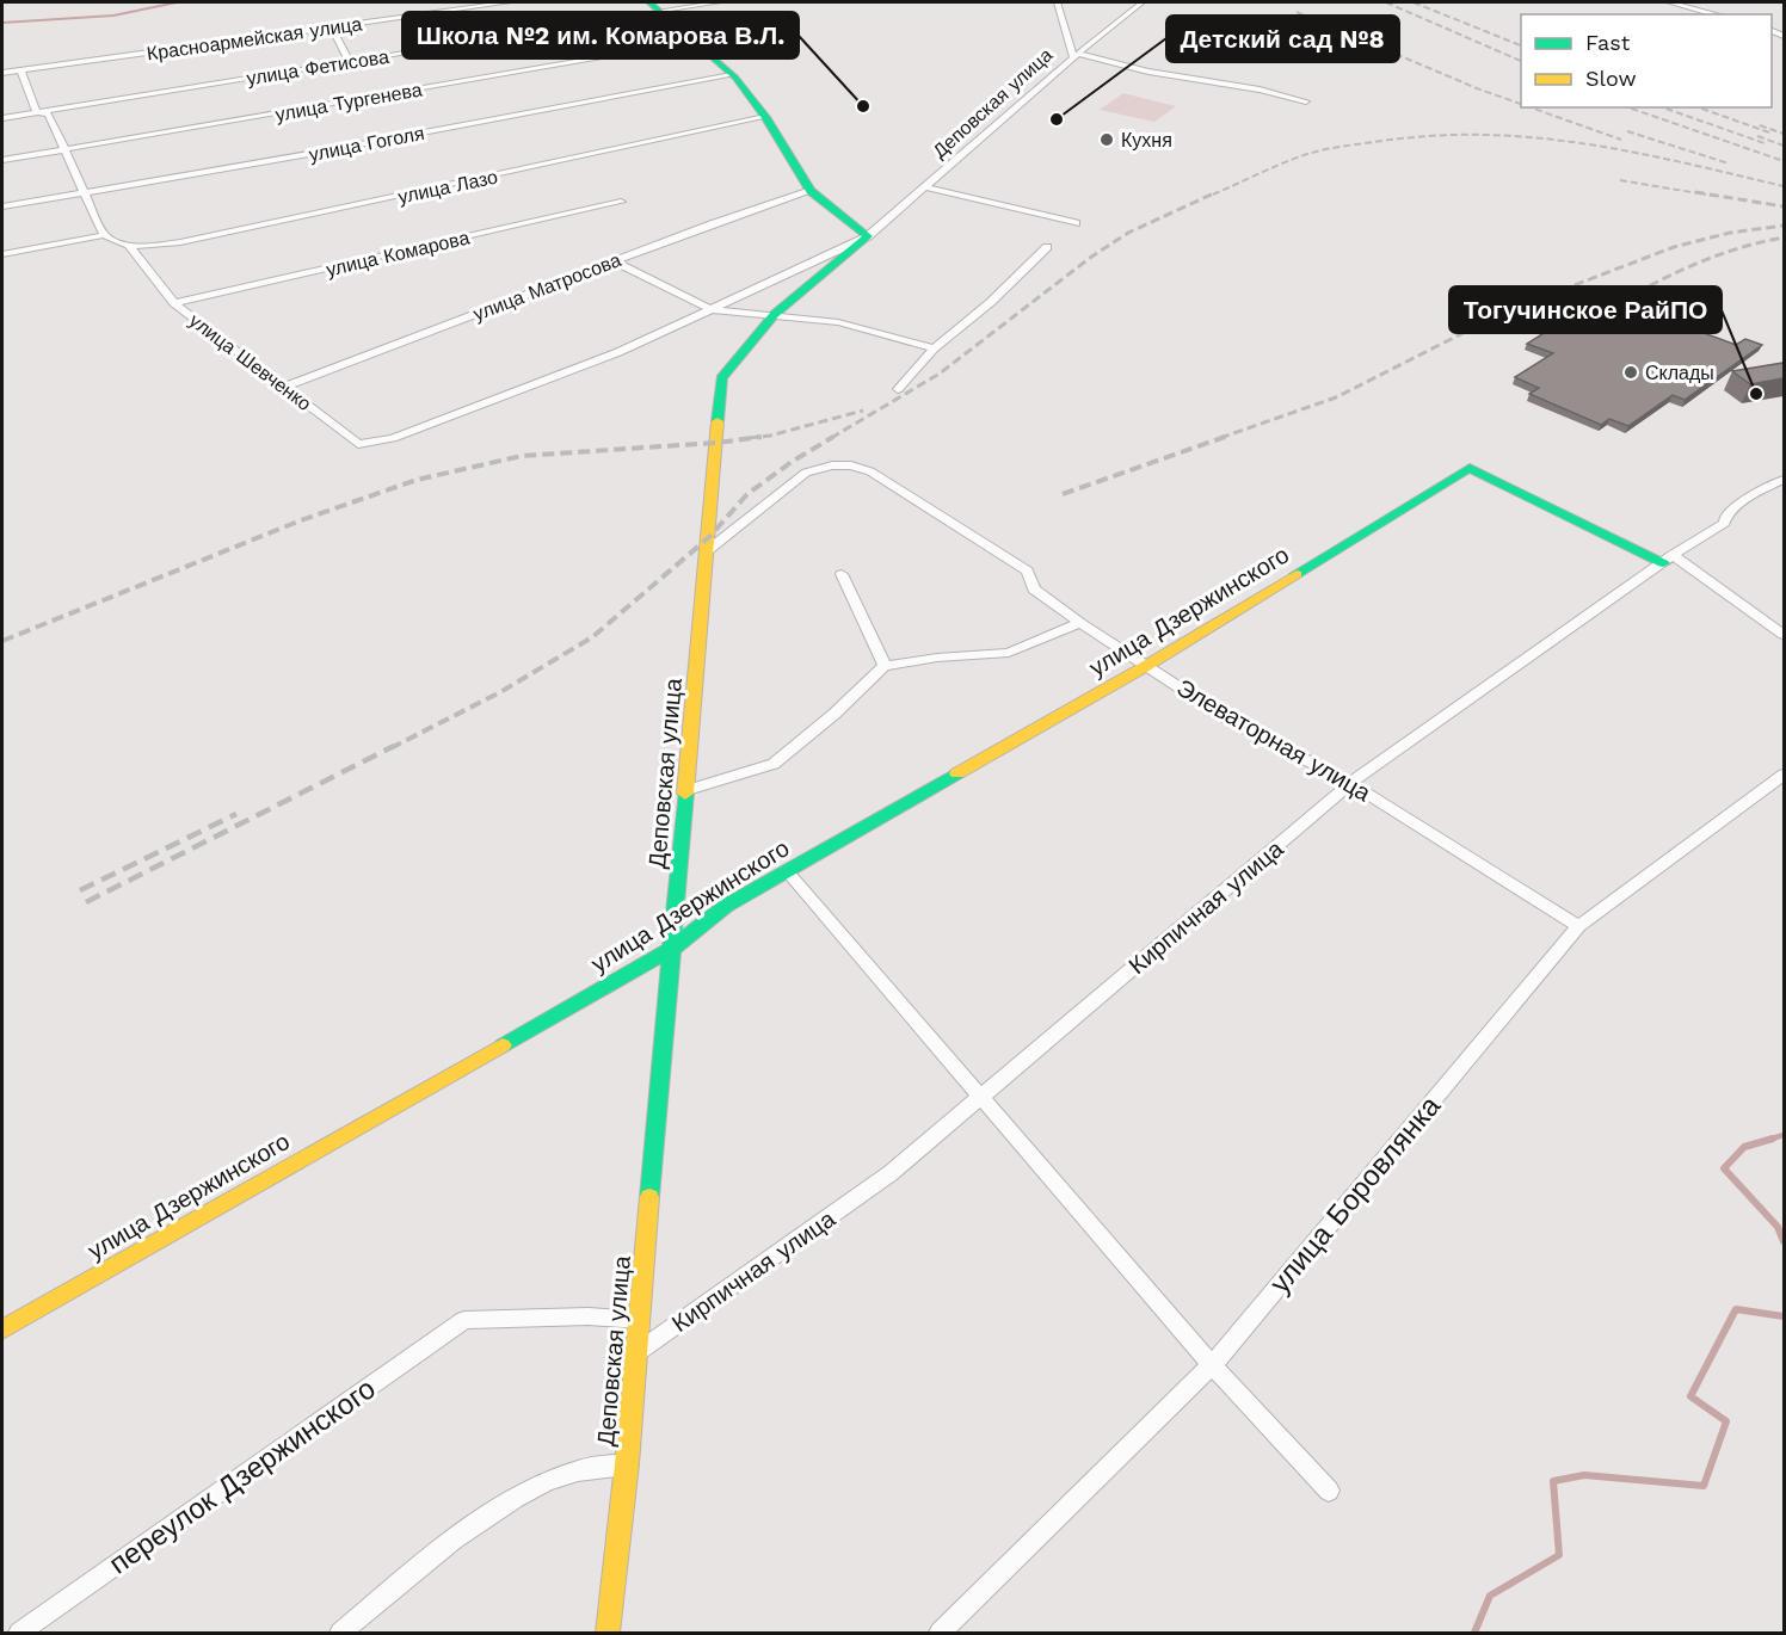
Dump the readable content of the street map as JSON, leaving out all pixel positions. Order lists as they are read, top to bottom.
{
  "streets": {
    "street": [
      "Красноармейская улица",
      "улица Фетисова",
      "улица Тургенева",
      "Деповская улица",
      "улица Гоголя",
      "улица Лазо",
      "улица Комарова",
      "улица Матросова",
      "улица Шевченко",
      "улица Дзержинского",
      "Элеваторная улица",
      "Кирпичная улица",
      "улица Боровлянка",
      "переулок Дзержинского"
    ]
  },
  "crossings": [
    ["Деповская улица", "улица Шевченко"],
    ["Деповская улица", "улица Дзержинского"],
    ["Деповская улица", "Элеваторная улица"],
    ["Деповская улица", "Кирпичная улица"],
    ["Деповская улица", "переулок Дзержинского"],
    ["улица Лазо", "улица Шевченко"],
    ["улица Комарова", "улица Шевченко"],
    ["улица Матросова", "улица Шевченко"],
    ["улица Дзержинского", "Элеваторная улица"],
    ["улица Дзержинского", "Кирпичная улица"],
    ["Элеваторная улица", "Кирпичная улица"],
    ["Элеваторная улица", "улица Боровлянка"]
  ],
  "places": [
    "Школа №2 им. Комарова В.Л.",
    "Детский сад №8",
    "Кухня",
    "Склады",
    "Тогучинское РайПО"
  ],
  "legend": ["Fast", "Slow"]
}
